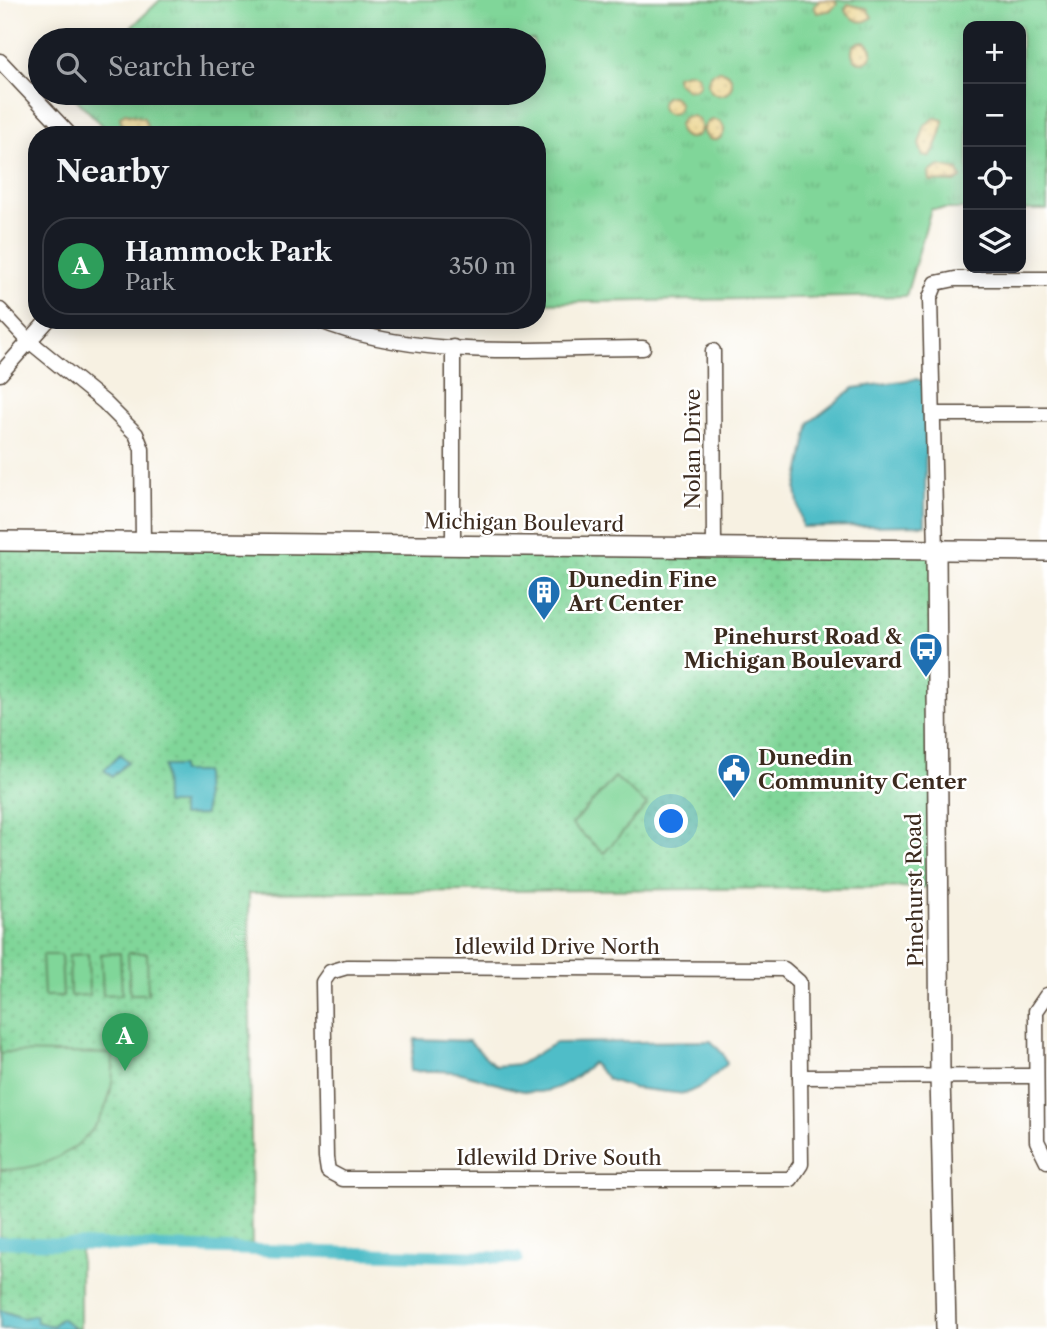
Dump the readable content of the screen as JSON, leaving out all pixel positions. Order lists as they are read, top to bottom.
{
  "streets": {
    "street": [
      "Nolan Drive",
      "Michigan Boulevard",
      "Pinehurst Road",
      "Idlewild Drive North",
      "Idlewild Drive South"
    ]
  },
  "crossings": [
    ["Nolan Drive", "Michigan Boulevard"],
    ["Michigan Boulevard", "Pinehurst Road"],
    ["Idlewild Drive North", "Idlewild Drive South"]
  ],
  "places": {
    "building": ["Dunedin Fine Art Center"],
    "bus stop": ["Pinehurst Road & Michigan Boulevard"],
    "public building": ["Dunedin Community Center"]
  },
  "page": {
    "map_buttons": ["+", "−"],
    "search": "Search here",
    "heading": "Nearby",
    "list": [
      {
        "mark": "A",
        "name": "Hammock Park",
        "note": "Park",
        "value": "350 m"
      }
    ],
    "pins": "A"
  }
}
